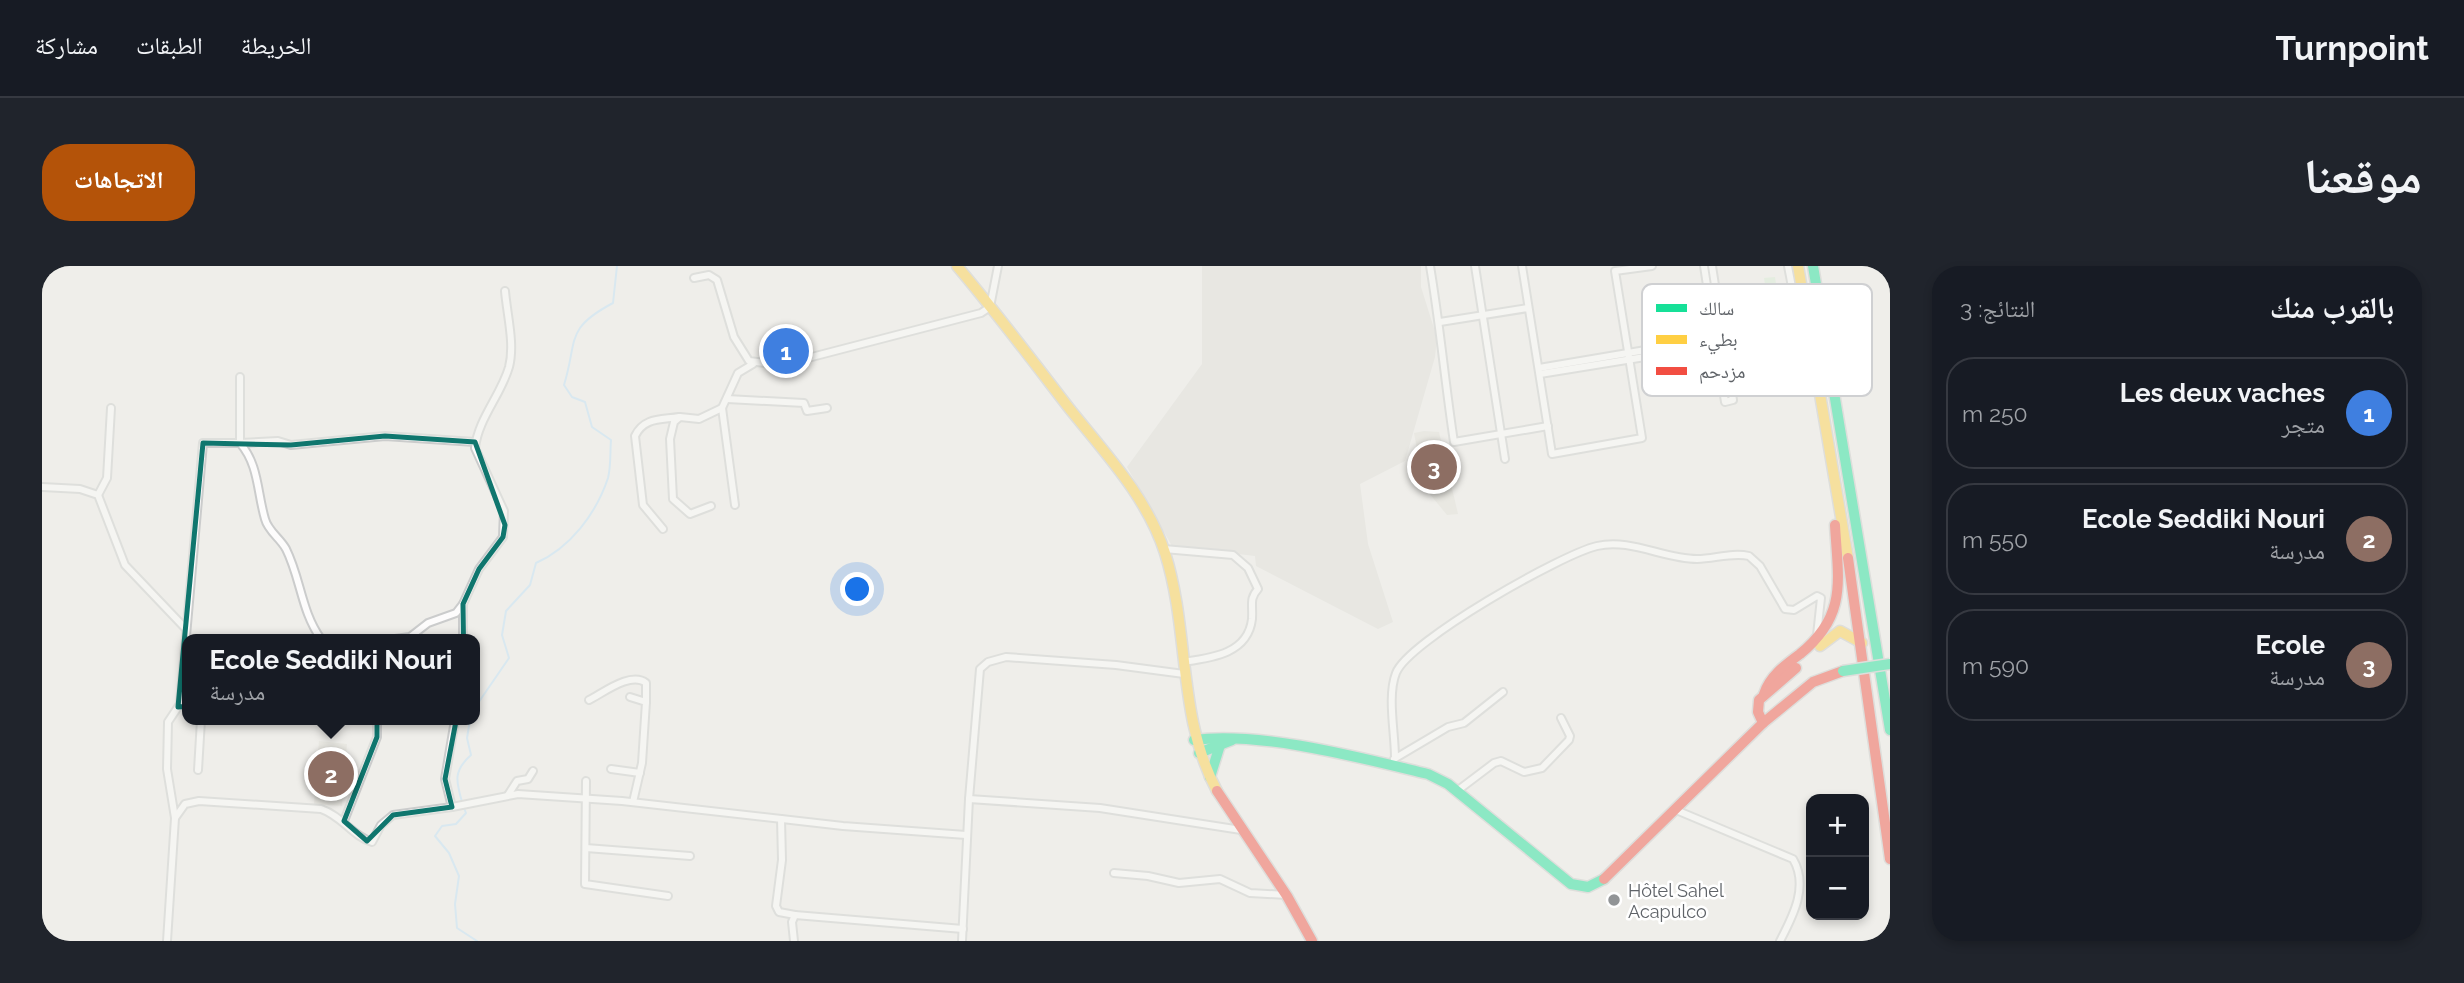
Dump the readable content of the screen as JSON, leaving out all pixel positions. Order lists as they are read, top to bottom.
{
  "places": ["Hôtel Sahel Acapulco"],
  "legend": ["سالك", "بطيء", "مزدحم"],
  "page": {
    "header": "Turnpoint",
    "nav": ["الخريطة", "الطبقات", "مشاركة"],
    "title": "موقعنا",
    "buttons": "الاتجاهات",
    "heading": ["بالقرب منك", "النتائج: 3"],
    "pins": ["1", "3", "2"],
    "list": [
      {
        "mark": "1",
        "name": "Les deux vaches",
        "note": "متجر",
        "value": "250 m"
      },
      {
        "mark": "2",
        "name": "Ecole Seddiki Nouri",
        "note": "مدرسة",
        "value": "550 m"
      },
      {
        "mark": "3",
        "name": "Ecole",
        "note": "مدرسة",
        "value": "590 m"
      }
    ],
    "popup": ["Ecole Seddiki Nouri", "مدرسة"],
    "map_buttons": ["+", "−"]
  }
}
